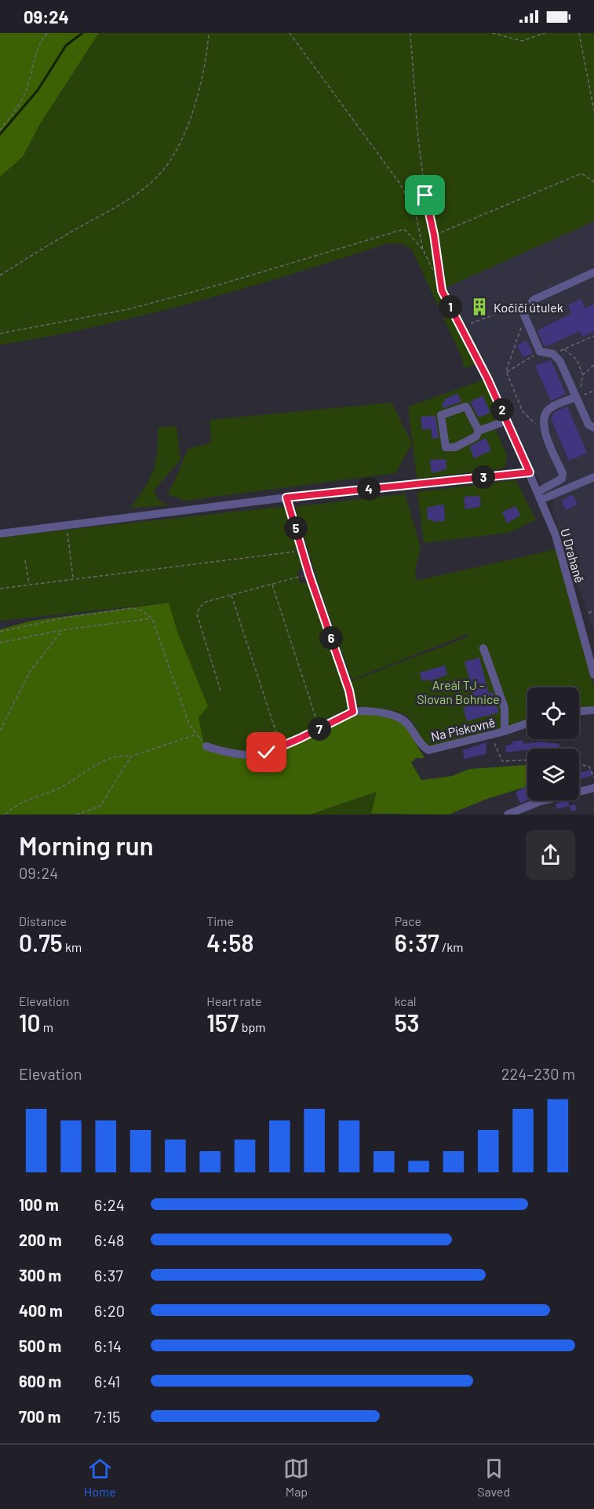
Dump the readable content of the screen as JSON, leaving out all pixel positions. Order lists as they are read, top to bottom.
{
  "streets": {
    "street": ["U Drahaně", "Na Pískovně"]
  },
  "parks": ["Areál TJ - Slovan Bohnice"],
  "places": {
    "building": ["Kočičí útulek"]
  },
  "page": {
    "status": "09:24",
    "pins": [
      "1",
      "2",
      "3",
      "4",
      "5",
      "6",
      "7"
    ],
    "heading": ["Morning run", "09:24"],
    "stats": [
      ["Distance", "0.75 km"],
      ["Time", "4:58"],
      ["Pace", "6:37 /km"],
      ["Elevation", "10 m"],
      ["Heart rate", "157 bpm"],
      ["kcal", "53"]
    ],
    "chart": ["Elevation", "224–230 m"],
    "list": [
      {
        "name": "100 m",
        "note": "6:24"
      },
      {
        "name": "200 m",
        "note": "6:48"
      },
      {
        "name": "300 m",
        "note": "6:37"
      },
      {
        "name": "400 m",
        "note": "6:20"
      },
      {
        "name": "500 m",
        "note": "6:14"
      },
      {
        "name": "600 m",
        "note": "6:41"
      },
      {
        "name": "700 m",
        "note": "7:15"
      }
    ],
    "tabs": ["Home", "Map", "Saved"]
  }
}
